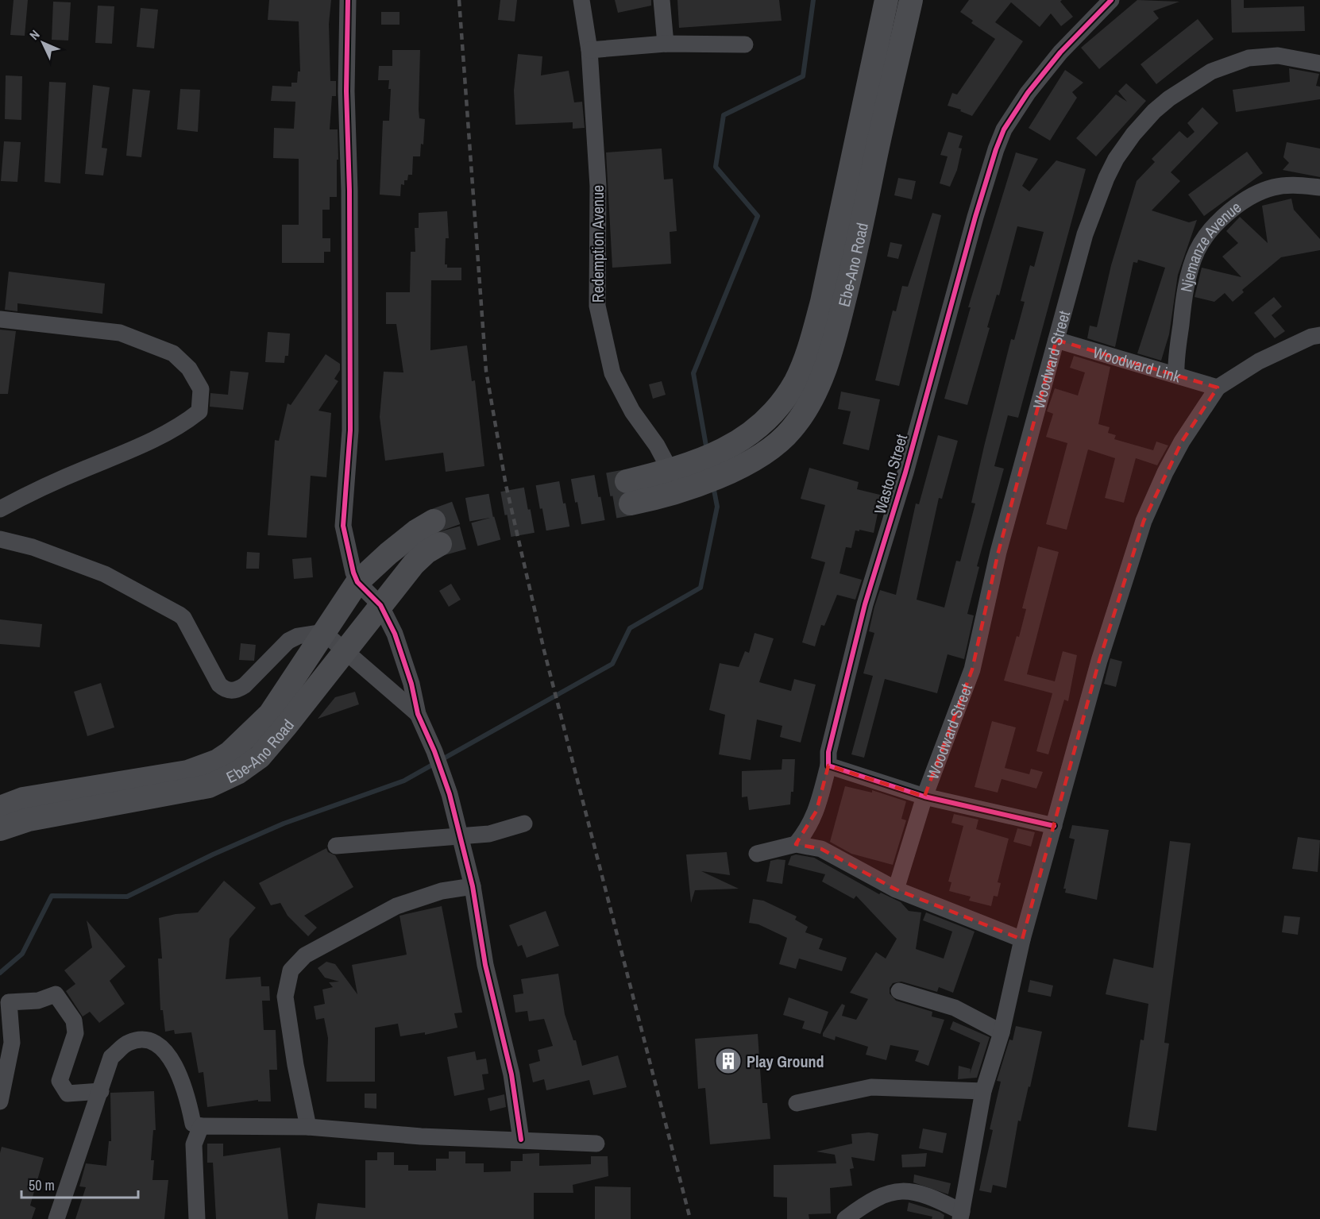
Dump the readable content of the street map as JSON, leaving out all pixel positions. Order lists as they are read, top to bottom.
{
  "streets": {
    "main road": ["Ebe-Ano Road"],
    "street": [
      "Redemption Avenue",
      "Njemanze Avenue",
      "Woodward Street",
      "Woodward Link",
      "Waston Street"
    ]
  },
  "crossings": [
    ["Njemanze Avenue", "Woodward Link"],
    ["Woodward Street", "Woodward Link"]
  ],
  "places": {
    "building": ["Play Ground"]
  },
  "scale_bar": "50 m",
  "north": "top left"
}
